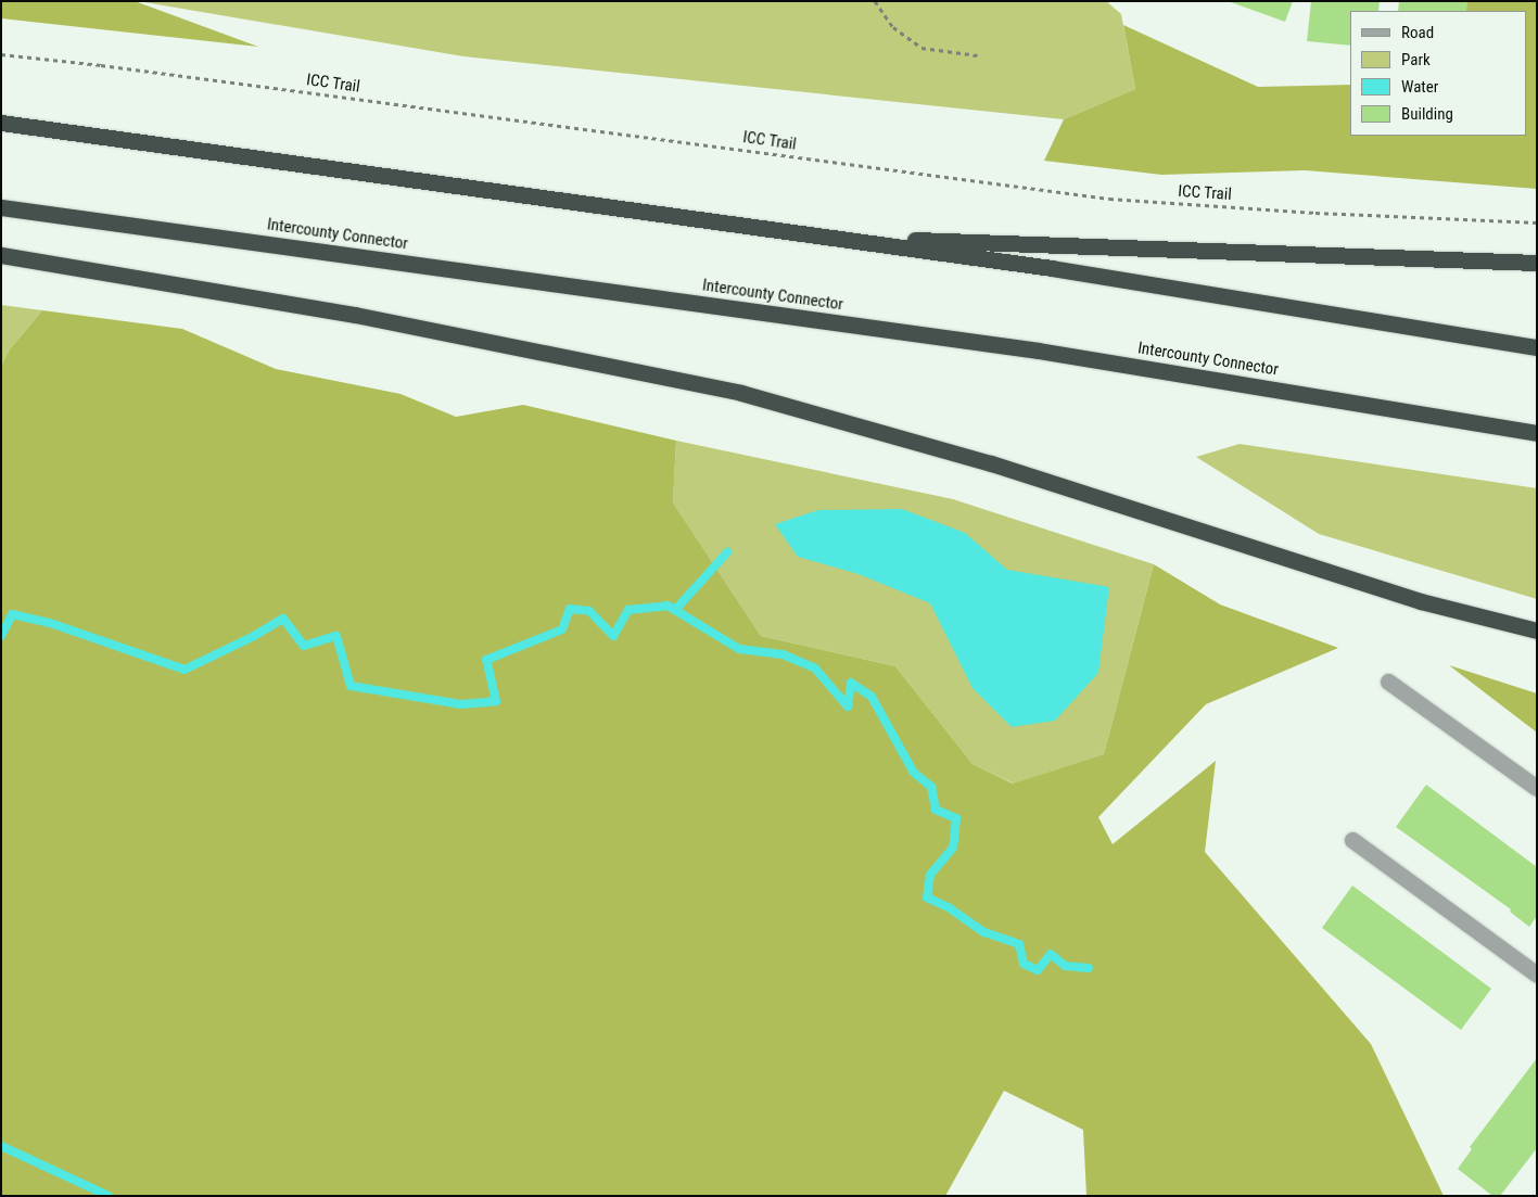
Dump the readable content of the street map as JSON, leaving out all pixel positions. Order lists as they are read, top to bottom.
{
  "streets": {
    "highway": ["Intercounty Connector"],
    "path": ["ICC Trail"]
  },
  "legend": [
    "Road",
    "Park",
    "Water",
    "Building"
  ]
}
